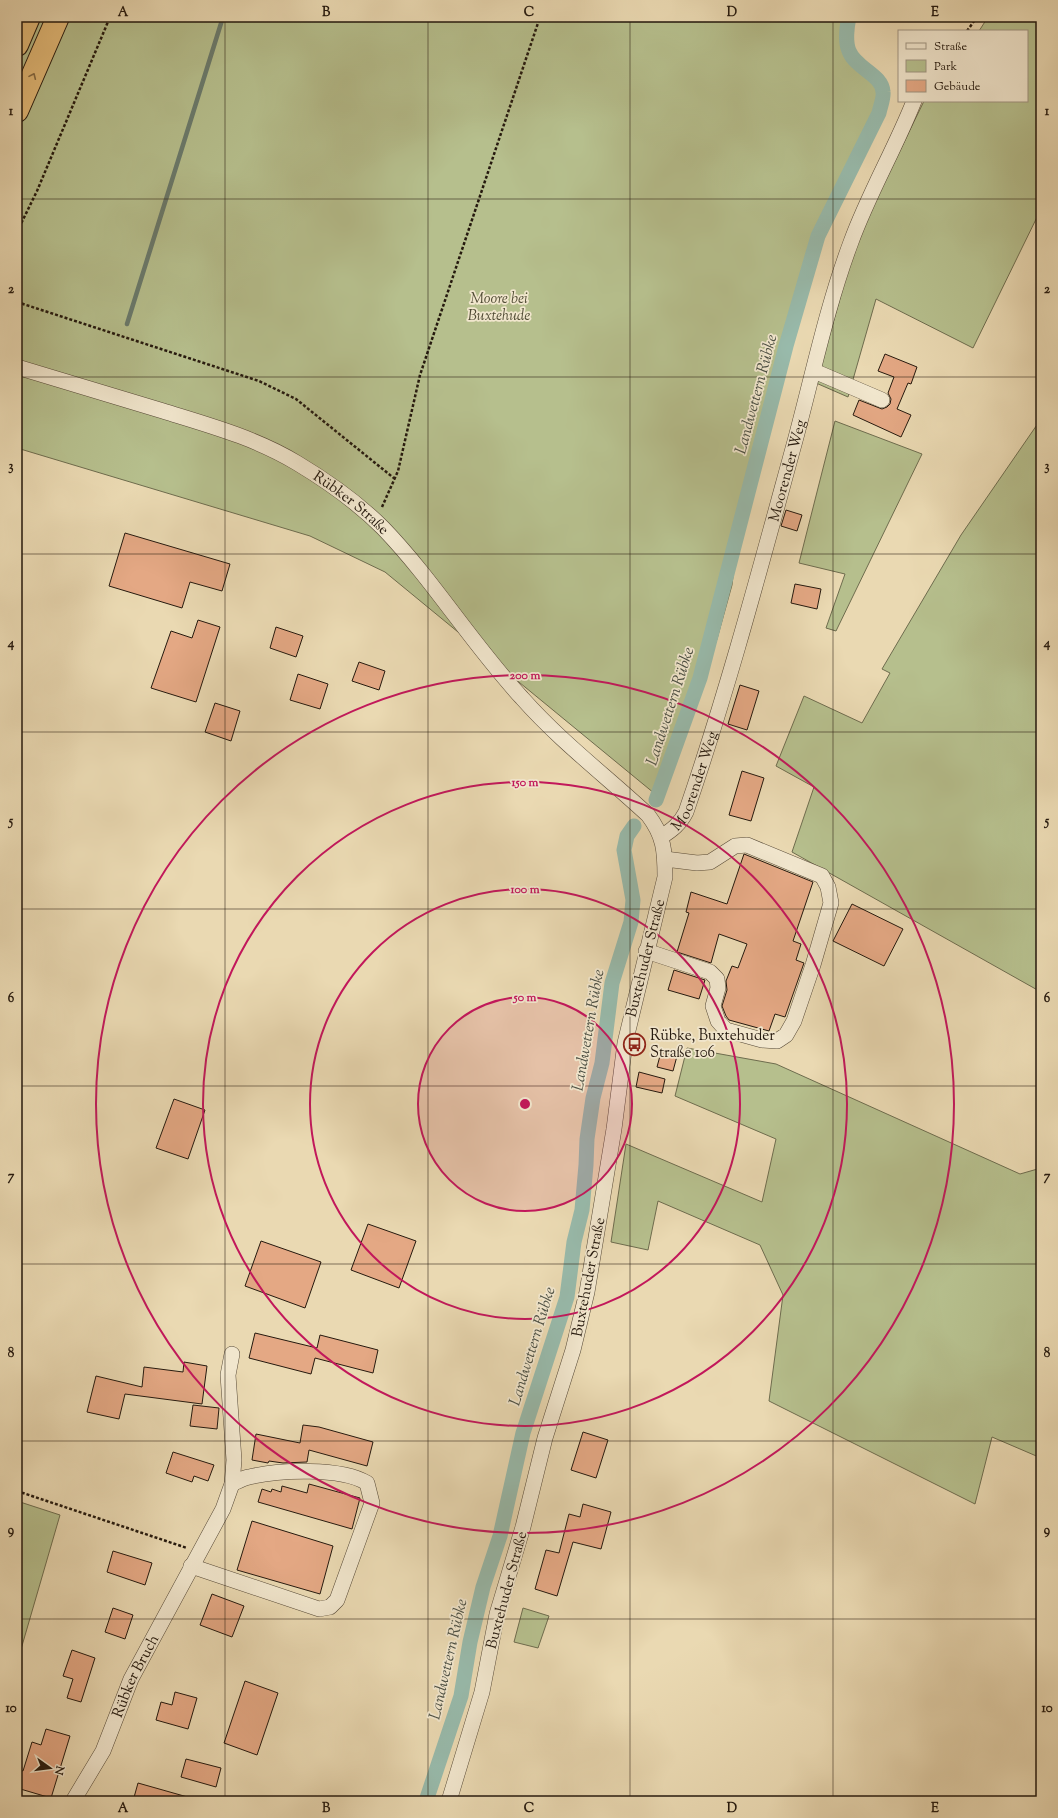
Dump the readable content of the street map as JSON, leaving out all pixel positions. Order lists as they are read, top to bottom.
{
  "streets": {
    "street": [
      "Moorender Weg",
      "Rübker Straße",
      "Buxtehuder Straße",
      "Rübker Bruch"
    ]
  },
  "crossings": [
    ["Moorender Weg", "Buxtehuder Straße"],
    ["Rübker Straße", "Buxtehuder Straße"]
  ],
  "water": ["Landwettern Rübke"],
  "parks": ["Moore bei Buxtehude"],
  "places": {
    "bus stop": ["Rübke, Buxtehuder Straße 106"]
  },
  "legend": ["Straße", "Park", "Gebäude"],
  "north": "right",
  "grid": {
    "columns": [
      "A",
      "B",
      "C",
      "D",
      "E"
    ],
    "rows": [
      "1",
      "2",
      "3",
      "4",
      "5",
      "6",
      "7",
      "8",
      "9",
      "10"
    ]
  },
  "rings": [
    "200 m",
    "150 m",
    "100 m",
    "50 m"
  ]
}
